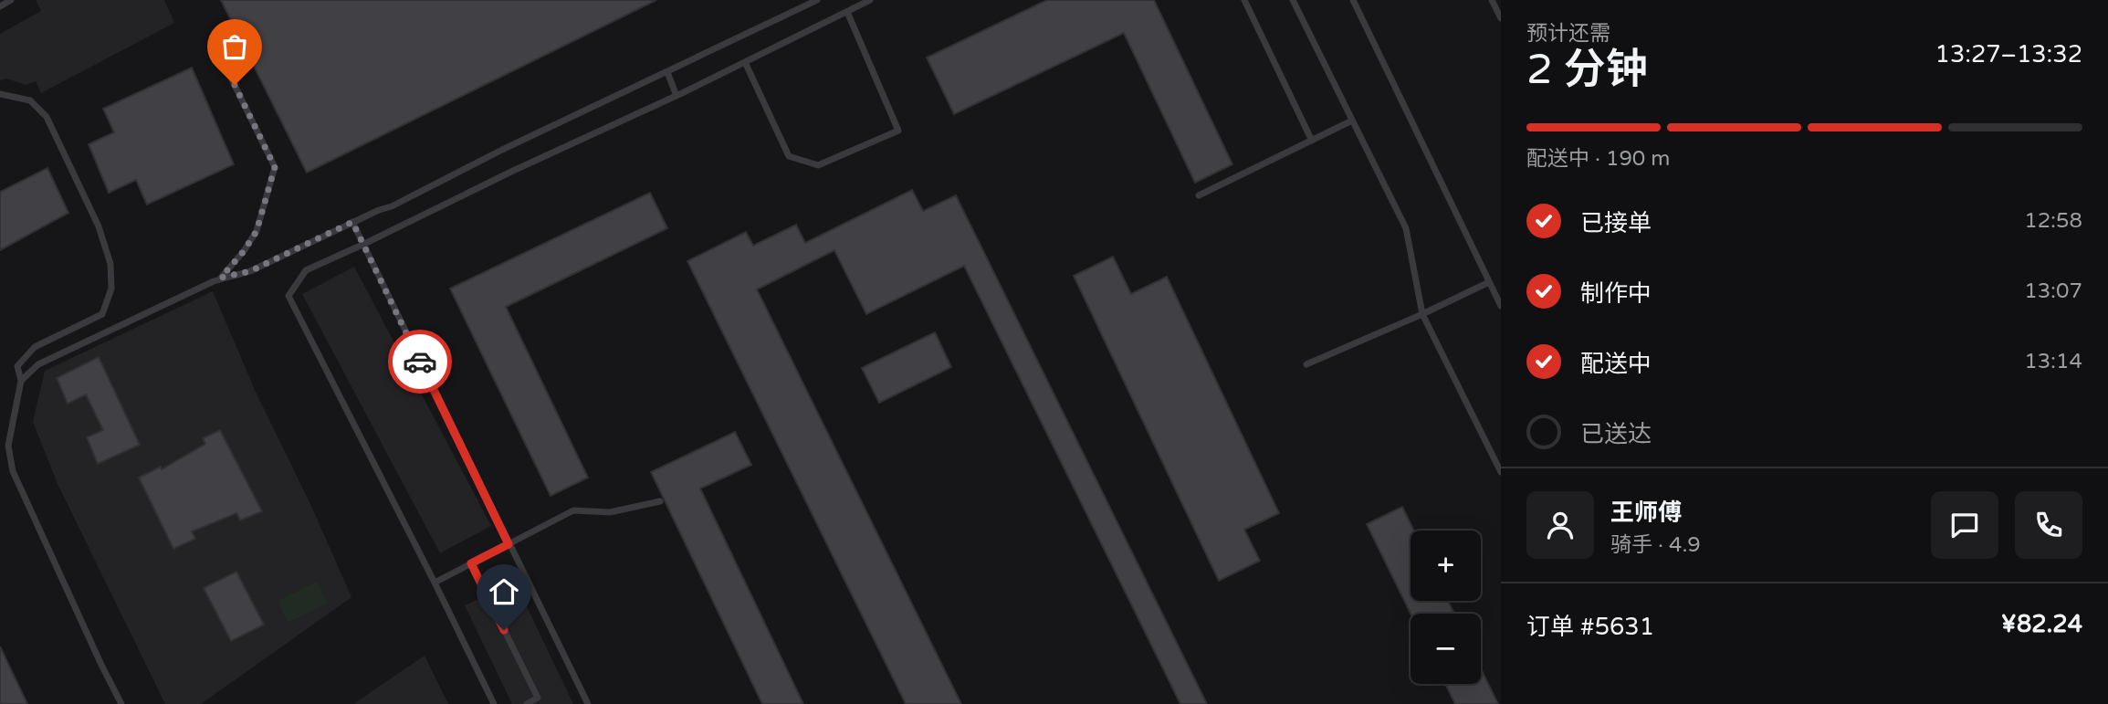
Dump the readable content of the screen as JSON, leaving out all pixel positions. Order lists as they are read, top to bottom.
{
  "page": {
    "heading": ["2 分钟", "预计还需", "13:27–13:32"],
    "panel": [
      "王师傅",
      "骑手 · 4.9",
      "订单 #5631",
      "¥82.24"
    ],
    "bar": "配送中 · 190 m",
    "list": [
      ["已接单", "12:58"],
      ["制作中", "13:07"],
      ["配送中", "13:14"],
      "已送达"
    ],
    "map_buttons": ["+", "−"]
  }
}
